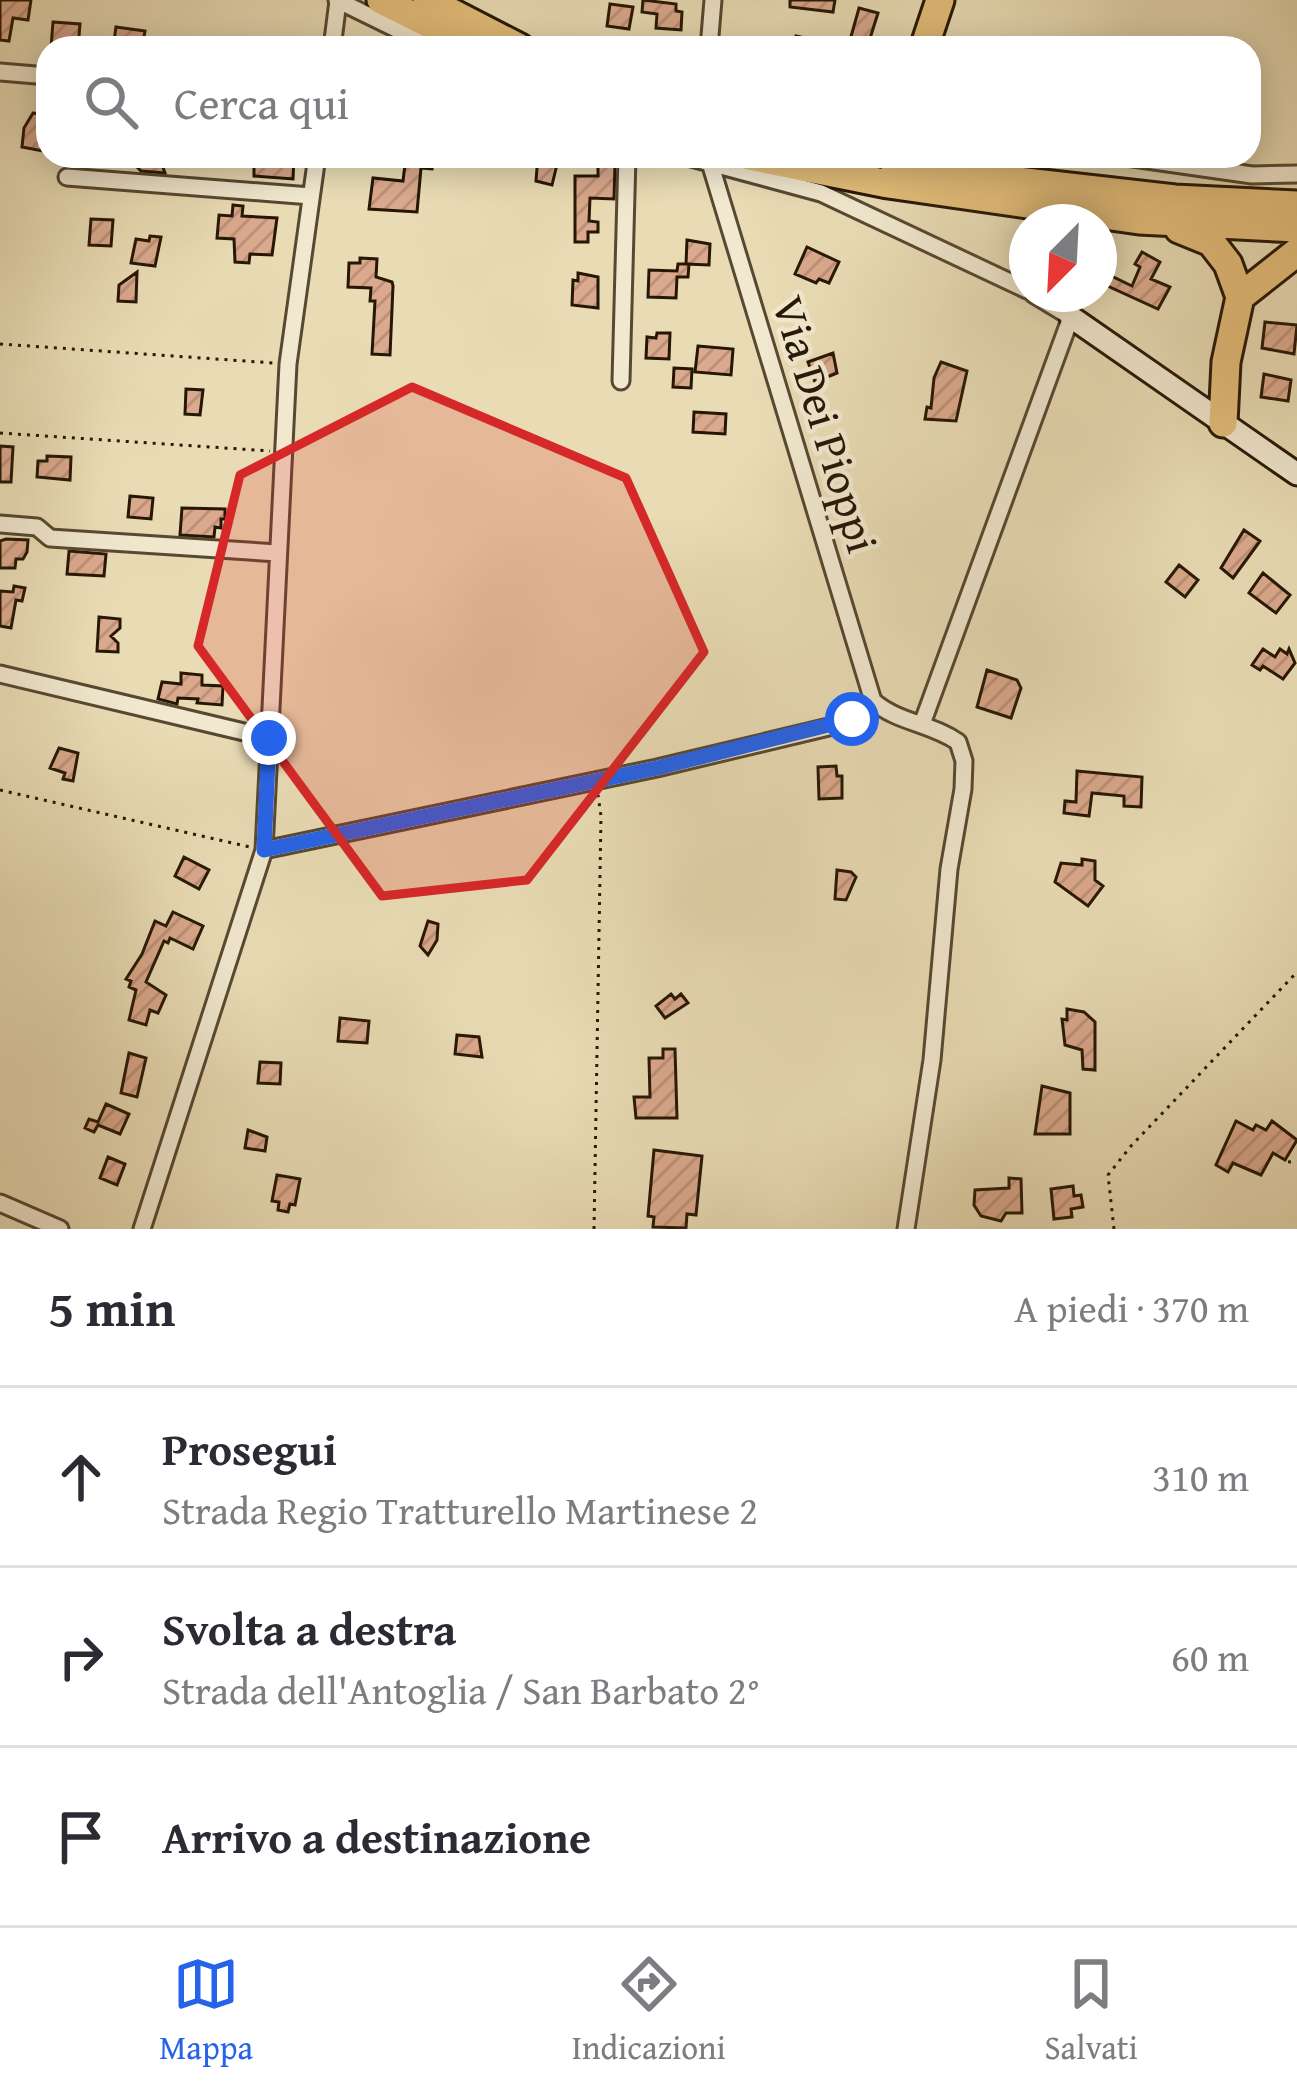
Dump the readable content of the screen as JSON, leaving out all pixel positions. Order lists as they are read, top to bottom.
{
  "streets": {
    "street": ["Via Dei Pioppi"]
  },
  "north": "bottom left",
  "page": {
    "search": "Cerca qui",
    "heading": ["5 min", "A piedi · 370 m"],
    "list": [
      ["Prosegui", "Strada Regio Tratturello Martinese 2", "310 m"],
      ["Svolta a destra", "Strada dell'Antoglia / San Barbato 2°", "60 m"],
      "Arrivo a destinazione"
    ],
    "nav": ["Mappa", "Indicazioni", "Salvati"]
  }
}
